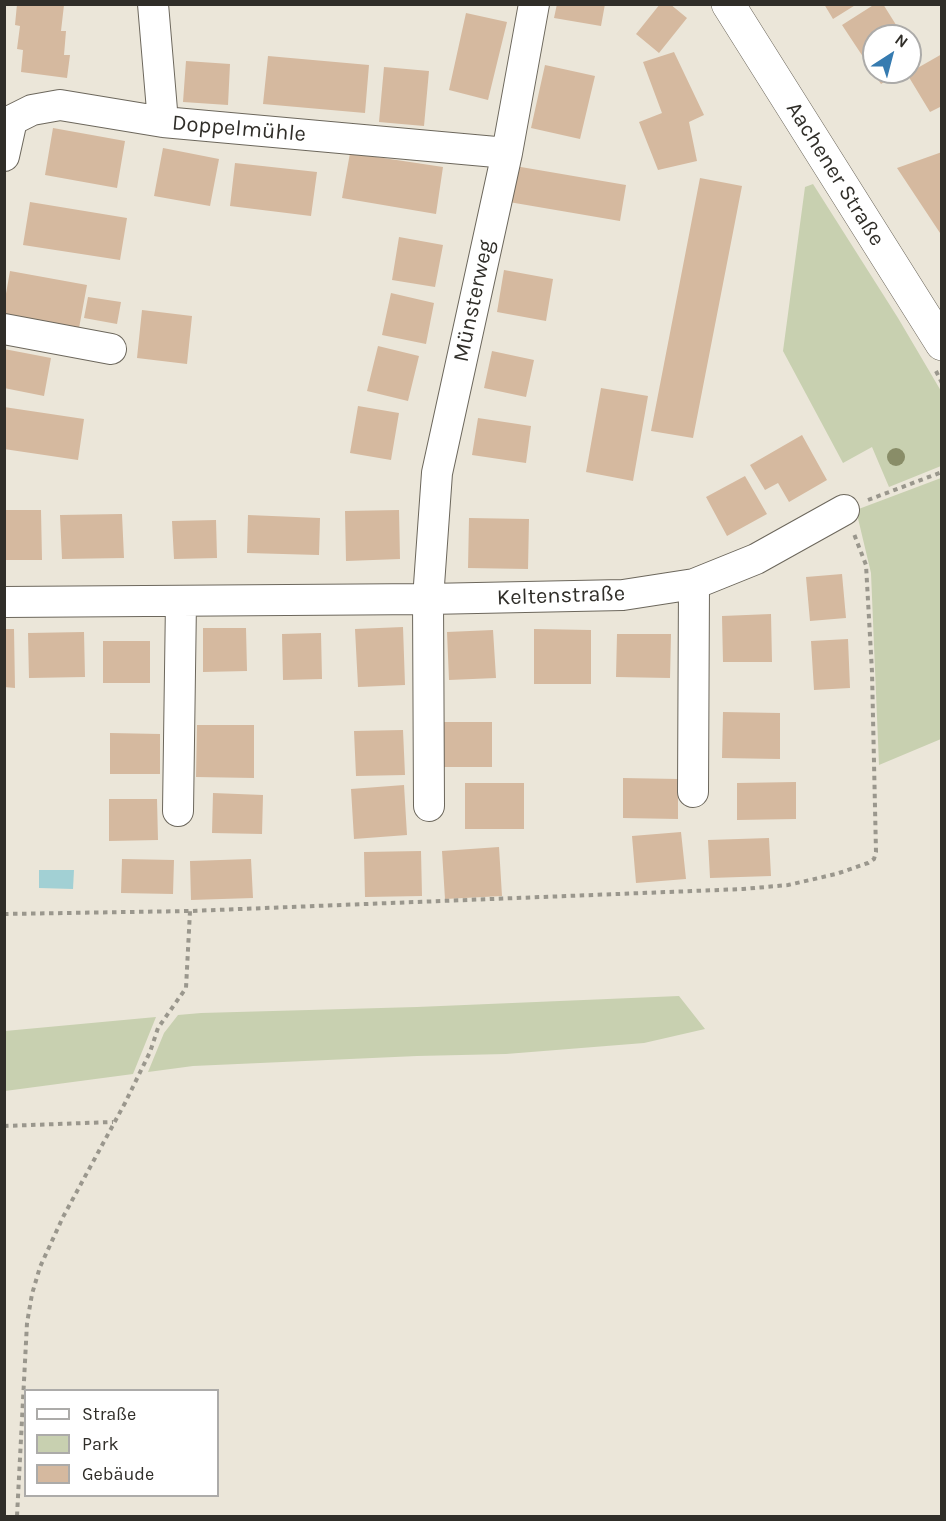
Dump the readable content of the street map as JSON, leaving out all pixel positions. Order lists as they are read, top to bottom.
{
  "streets": {
    "main road": ["Aachener Straße"],
    "street": ["Doppelmühle", "Münsterweg", "Keltenstraße"]
  },
  "crossings": [
    ["Doppelmühle", "Münsterweg"],
    ["Münsterweg", "Keltenstraße"]
  ],
  "legend": ["Straße", "Park", "Gebäude"],
  "north": "top right"
}
